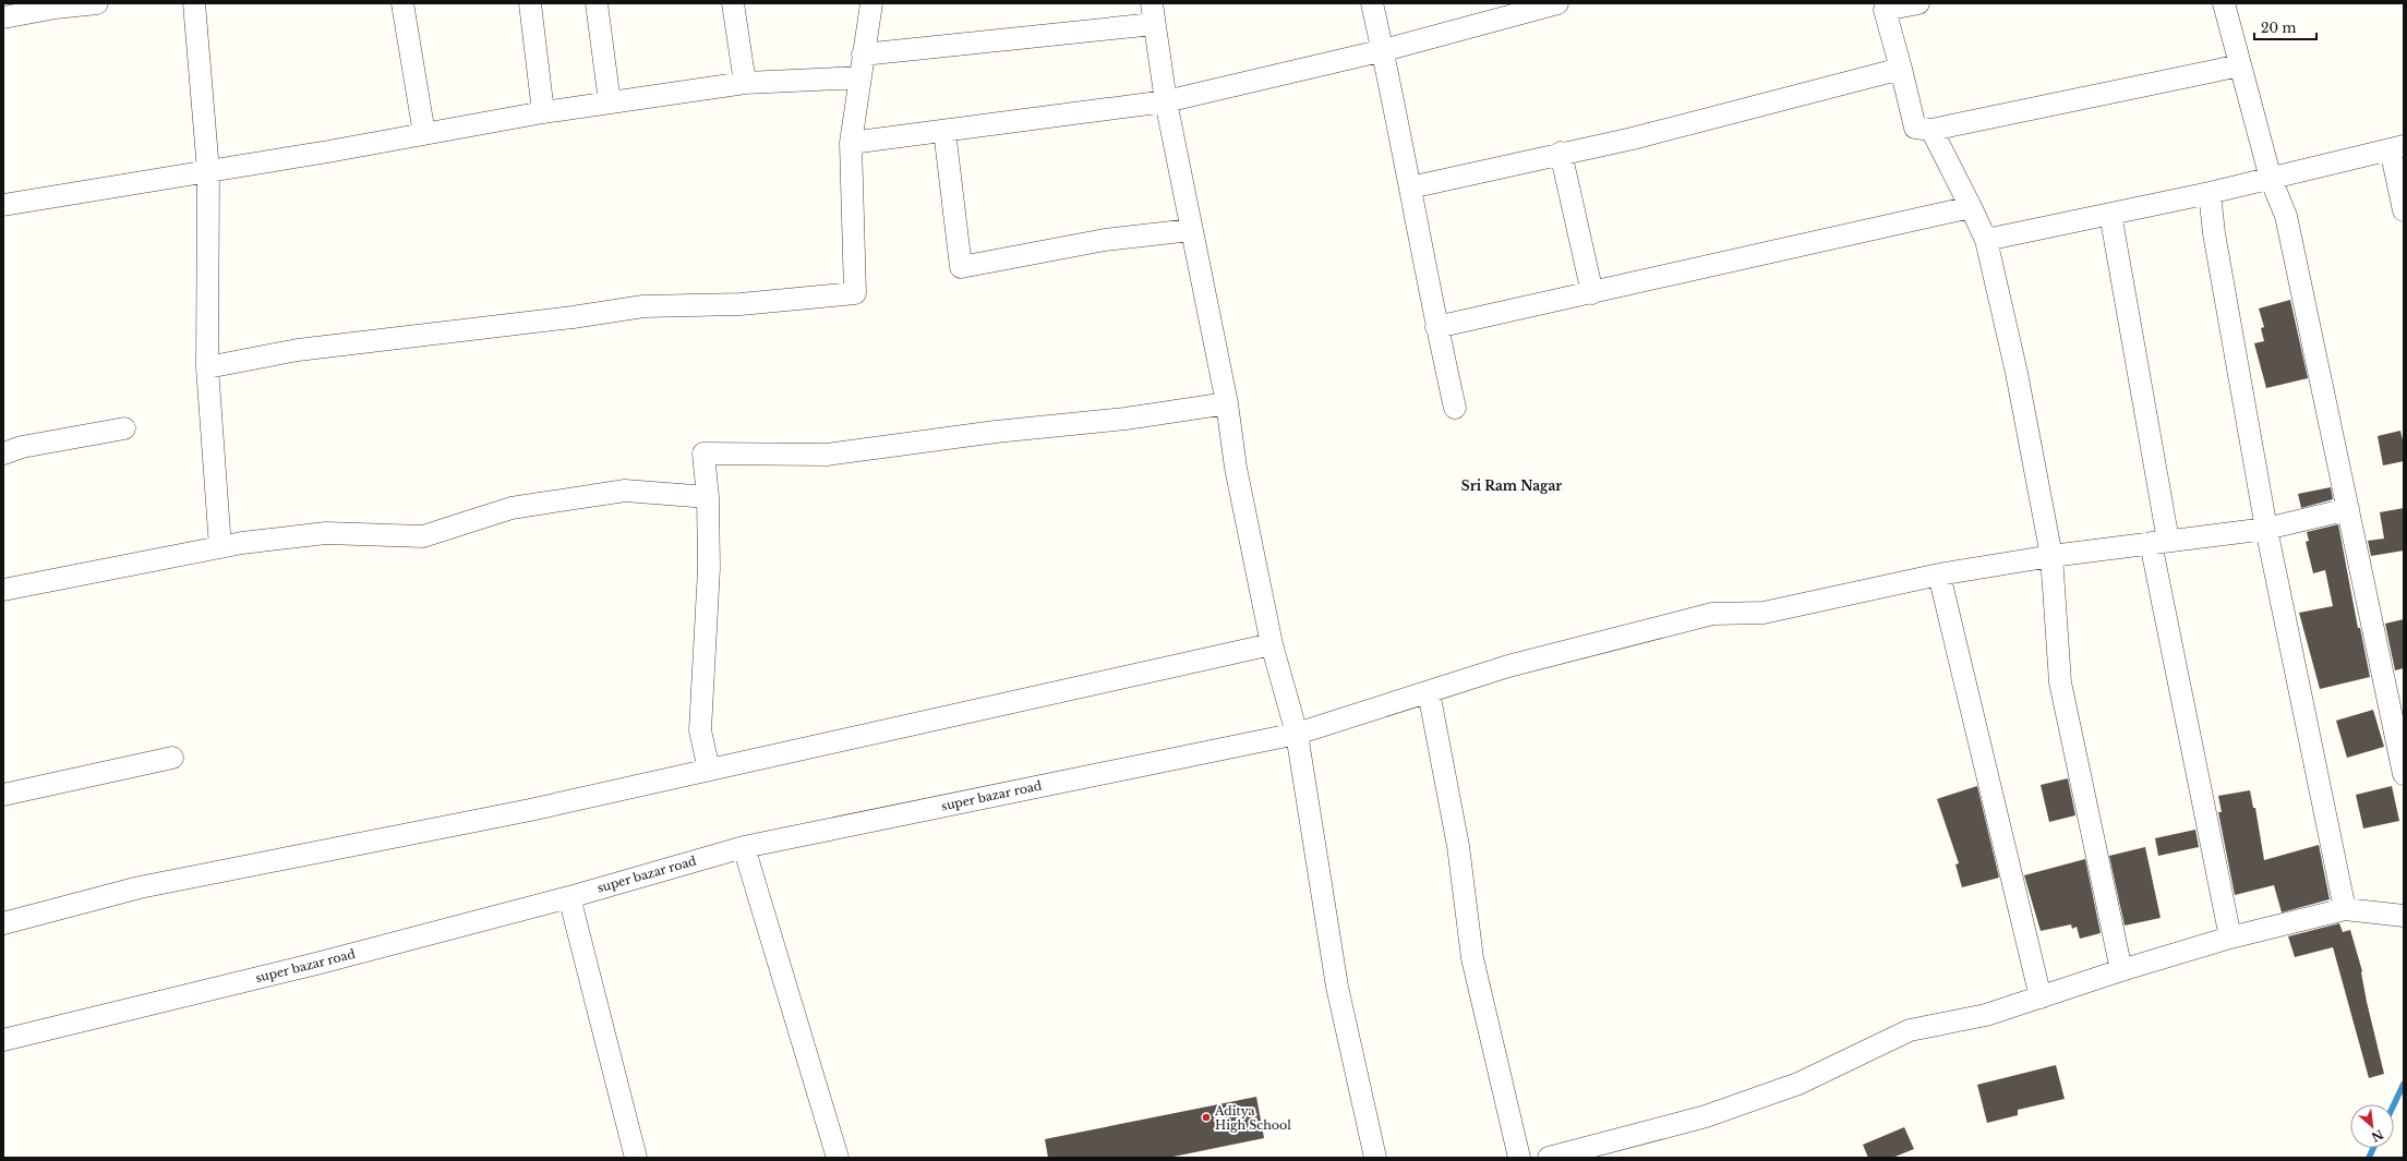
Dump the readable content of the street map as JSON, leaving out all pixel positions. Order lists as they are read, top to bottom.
{
  "streets": {
    "street": ["super bazar road"]
  },
  "districts": ["Sri Ram Nagar"],
  "places": ["Aditya High School"],
  "scale_bar": "20 m",
  "north": "bottom right"
}
